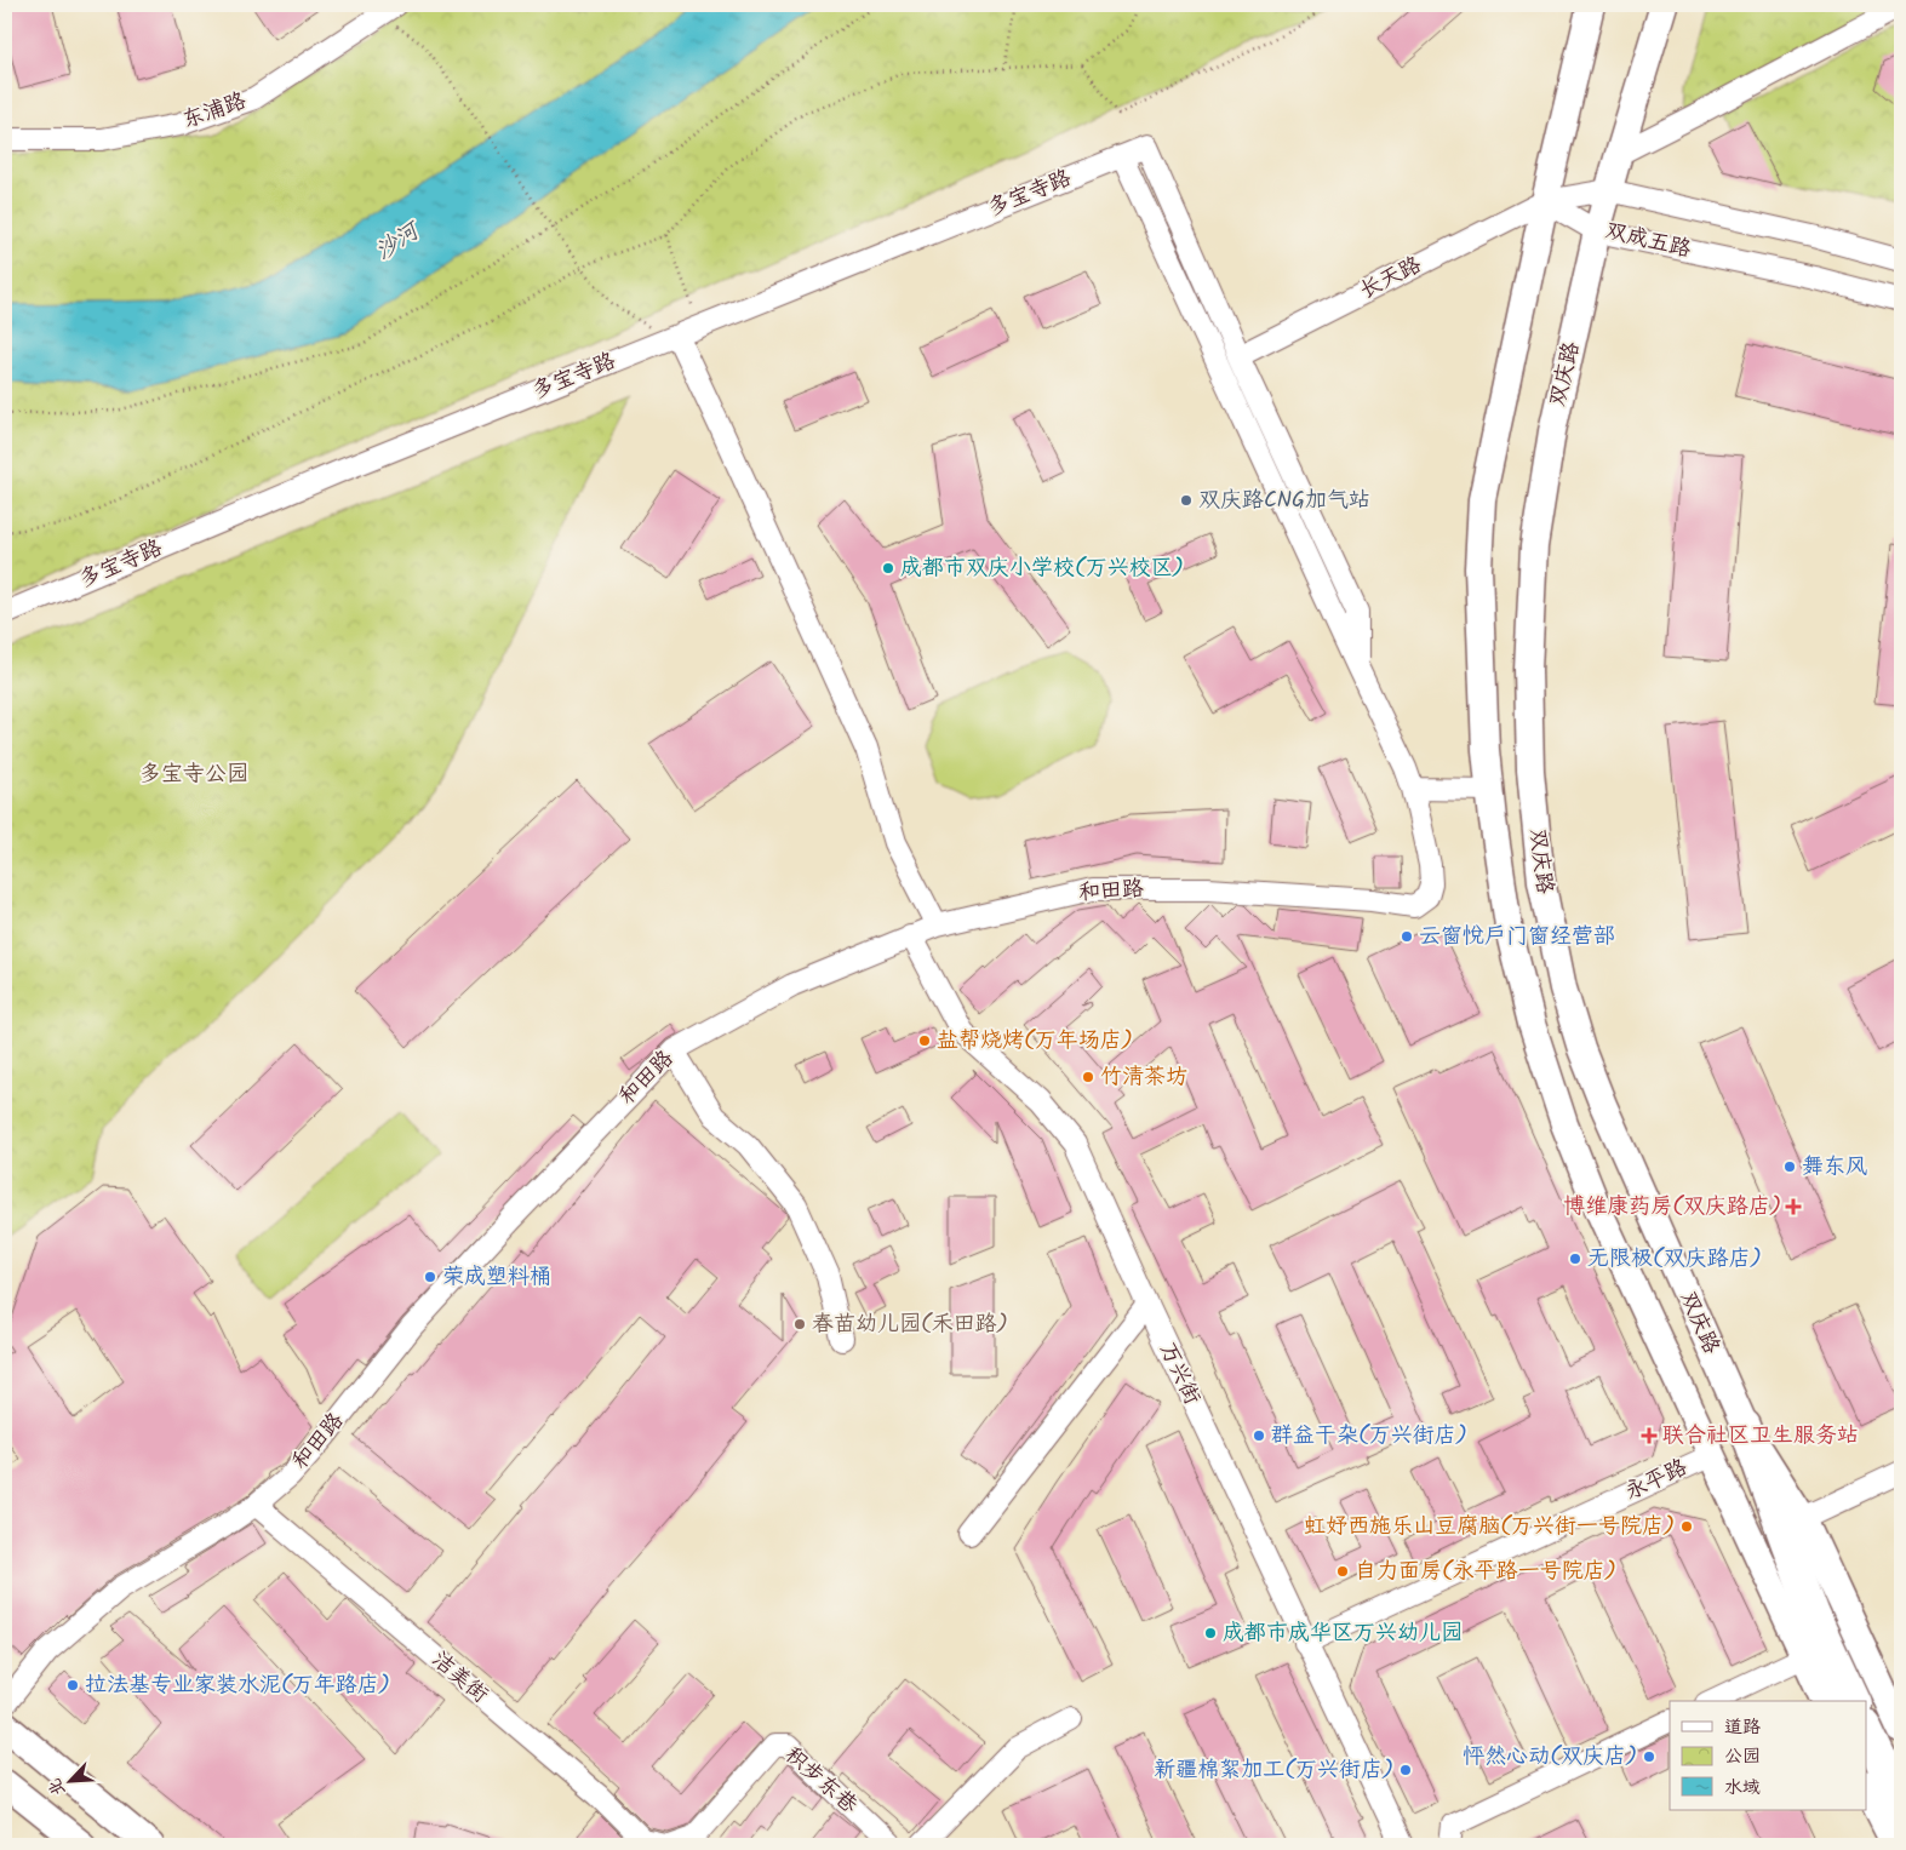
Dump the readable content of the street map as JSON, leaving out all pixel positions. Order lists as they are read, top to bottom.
{
  "streets": {
    "main road": ["双庆路"],
    "street": [
      "东浦路",
      "多宝寺路",
      "双成五路",
      "长天路",
      "和田路",
      "万兴街",
      "永平路",
      "洁美街",
      "积步东巷"
    ]
  },
  "crossings": [
    ["多宝寺路", "长天路"],
    ["双成五路", "长天路"],
    ["双成五路", "双庆路"],
    ["长天路", "双庆路"],
    ["双庆路", "永平路"],
    ["和田路", "万兴街"],
    ["和田路", "洁美街"],
    ["万兴街", "永平路"],
    ["洁美街", "积步东巷"]
  ],
  "water": ["沙河"],
  "parks": ["多宝寺公园"],
  "places": {
    "other": [
      "双庆路CNG加气站",
      "成都市双庆小学校(万兴校区)",
      "云窗悦户门窗经营部",
      "盐帮烧烤(万年场店)",
      "竹清茶坊",
      "舞东风",
      "无限极(双庆路店)",
      "荣成塑料桶",
      "春苗幼儿园(禾田路)",
      "群益干杂(万兴街店)",
      "虹妤西施乐山豆腐脑(万兴街一号院店)",
      "自力面房(永平路一号院店)",
      "成都市成华区万兴幼儿园",
      "拉法基专业家装水泥(万年路店)",
      "怦然心动(双庆店)",
      "新疆棉絮加工(万兴街店)"
    ],
    "health": ["博维康药房(双庆路店)", "联合社区卫生服务站"]
  },
  "legend": ["道路", "公园", "水域"],
  "north": "bottom left"
}
